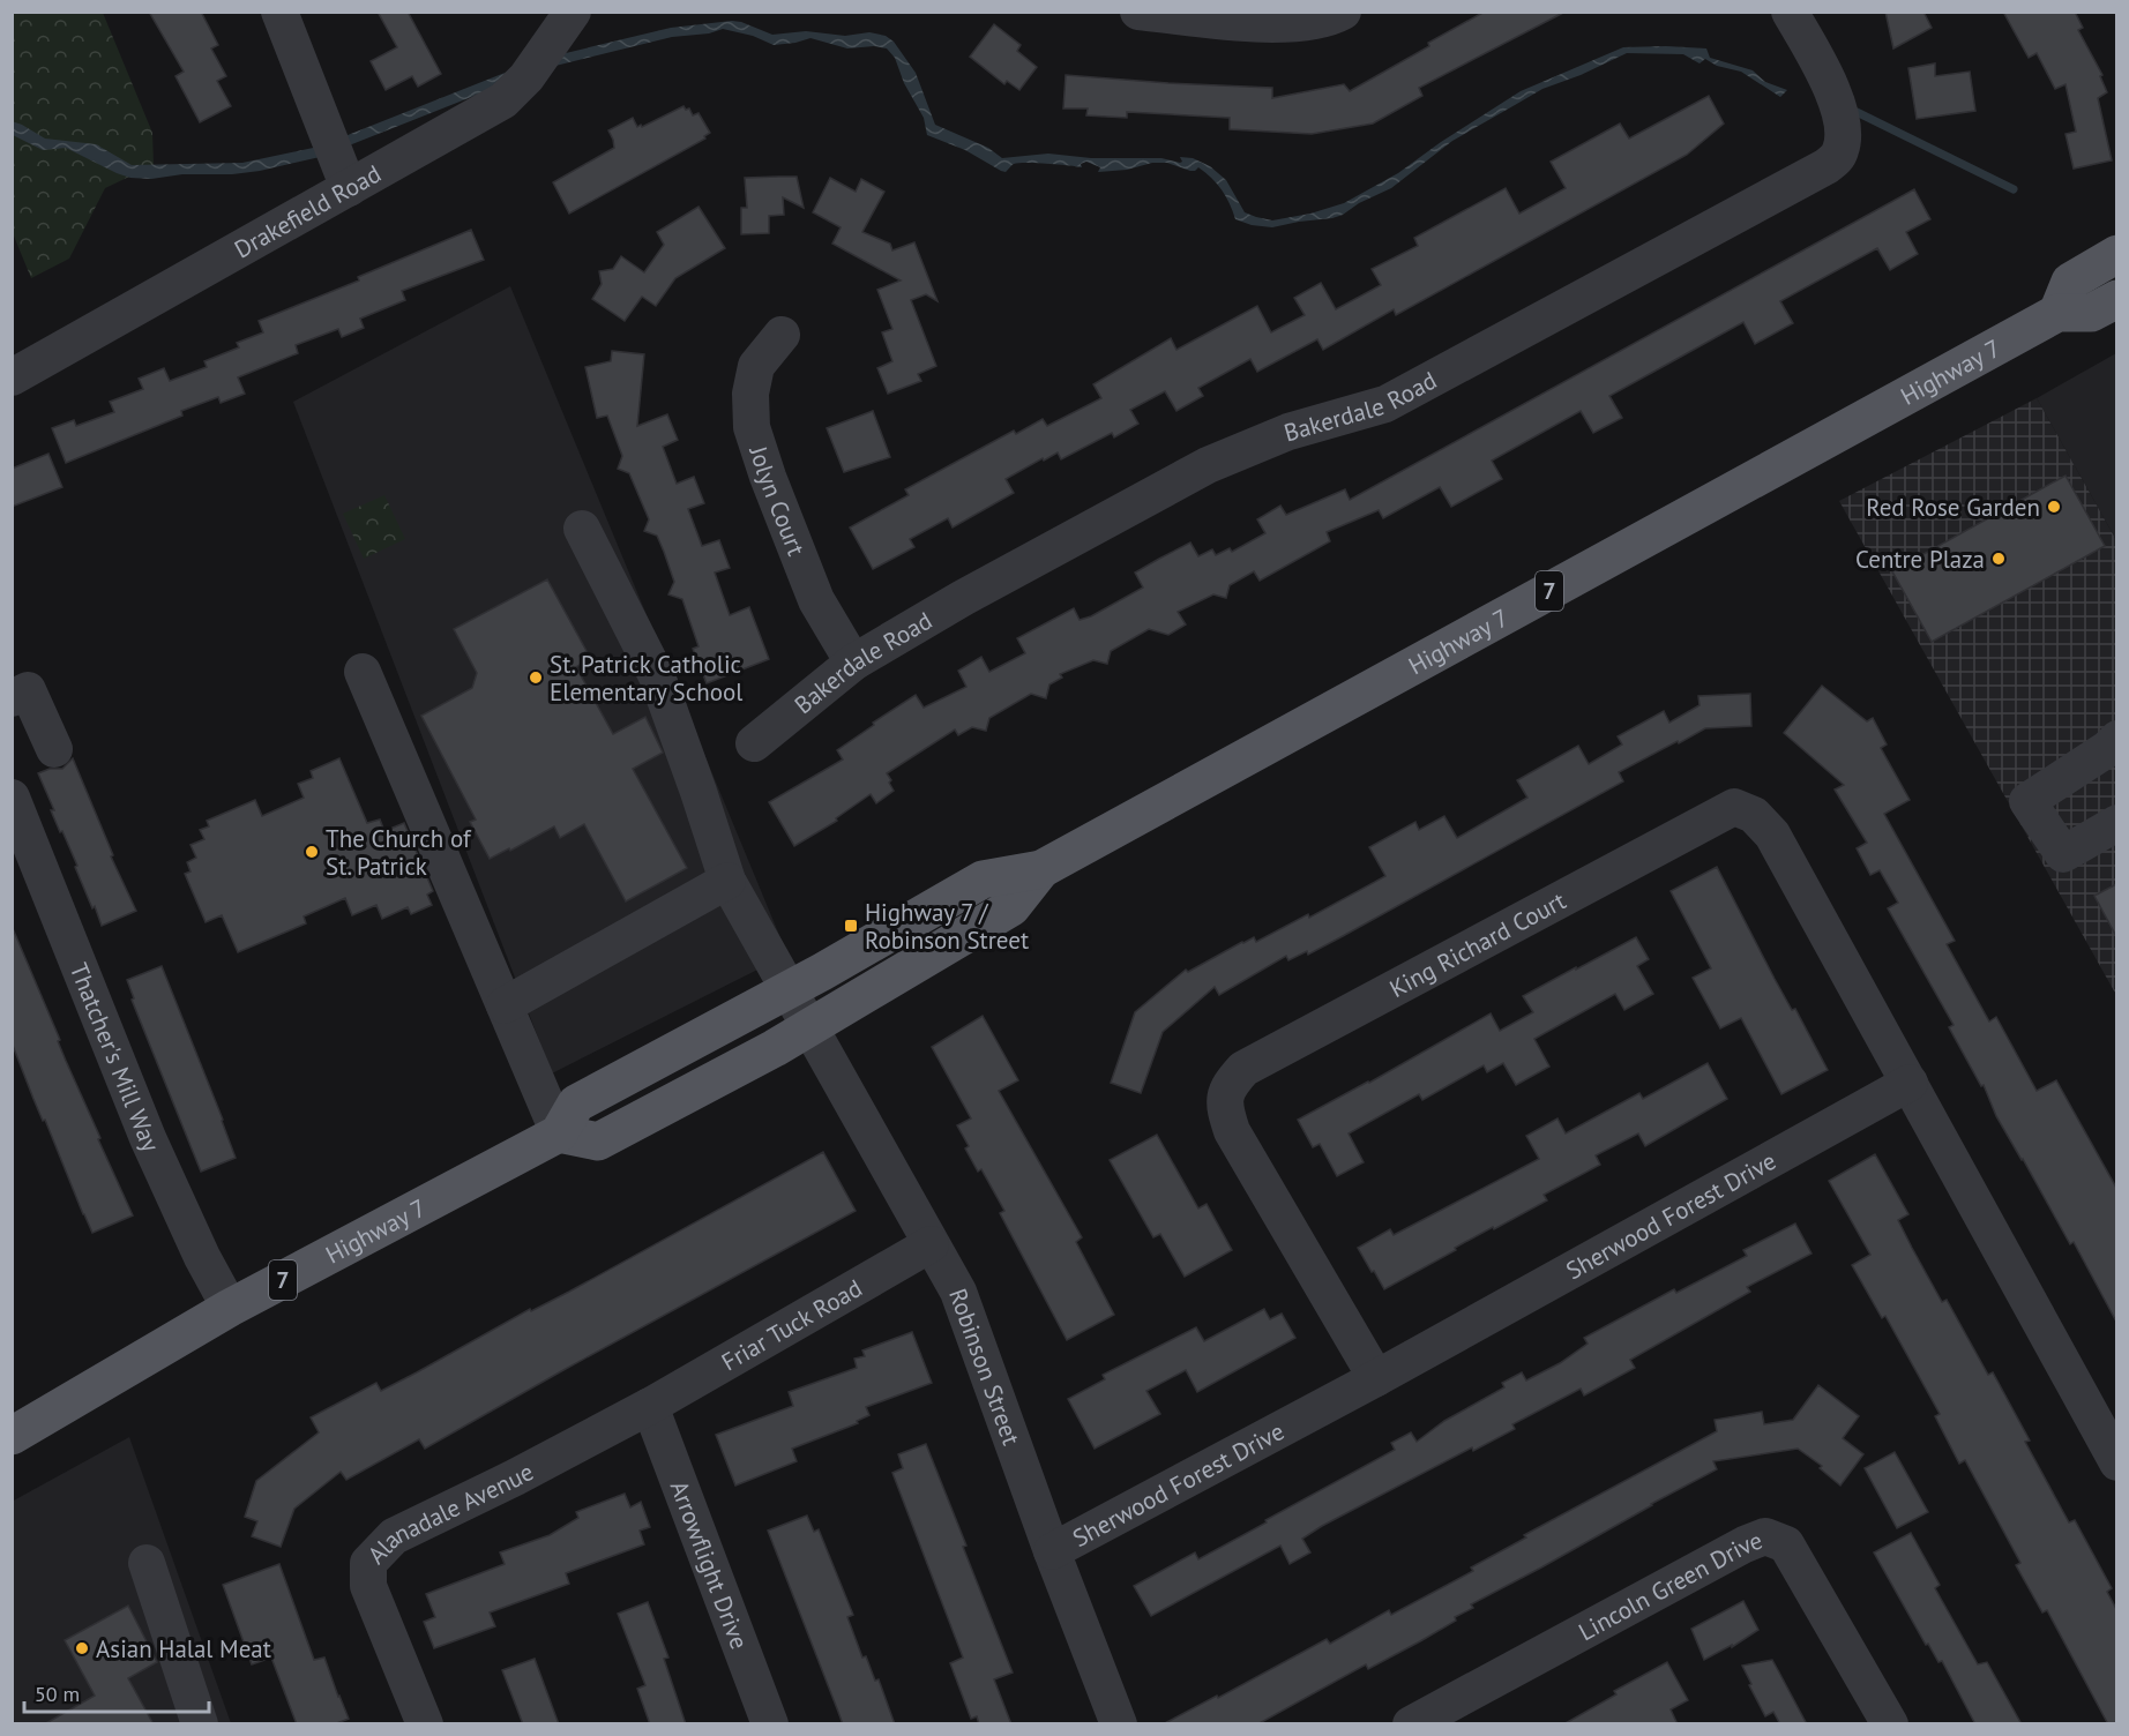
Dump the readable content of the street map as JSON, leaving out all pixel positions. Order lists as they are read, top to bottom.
{
  "streets": {
    "main road": ["Highway 7", "7"],
    "street": [
      "Drakefield Road",
      "Bakerdale Road",
      "Jolyn Court",
      "King Richard Court",
      "Thatcher's Mill Way",
      "Sherwood Forest Drive",
      "Friar Tuck Road",
      "Robinson Street",
      "Alanadale Avenue",
      "Arrowflight Drive",
      "Lincoln Green Drive"
    ]
  },
  "crossings": [
    ["Highway 7", "Thatcher's Mill Way"],
    ["Highway 7", "Robinson Street"],
    ["Bakerdale Road", "Jolyn Court"],
    ["King Richard Court", "Sherwood Forest Drive"],
    ["Sherwood Forest Drive", "Robinson Street"],
    ["Friar Tuck Road", "Robinson Street"],
    ["Friar Tuck Road", "Alanadale Avenue"],
    ["Friar Tuck Road", "Arrowflight Drive"],
    ["Alanadale Avenue", "Arrowflight Drive"]
  ],
  "places": {
    "other": [
      "Red Rose Garden",
      "Centre Plaza",
      "St. Patrick Catholic Elementary School",
      "The Church of St. Patrick",
      "Asian Halal Meat"
    ],
    "transit": ["Highway 7 / Robinson Street"]
  },
  "scale_bar": "50 m"
}
